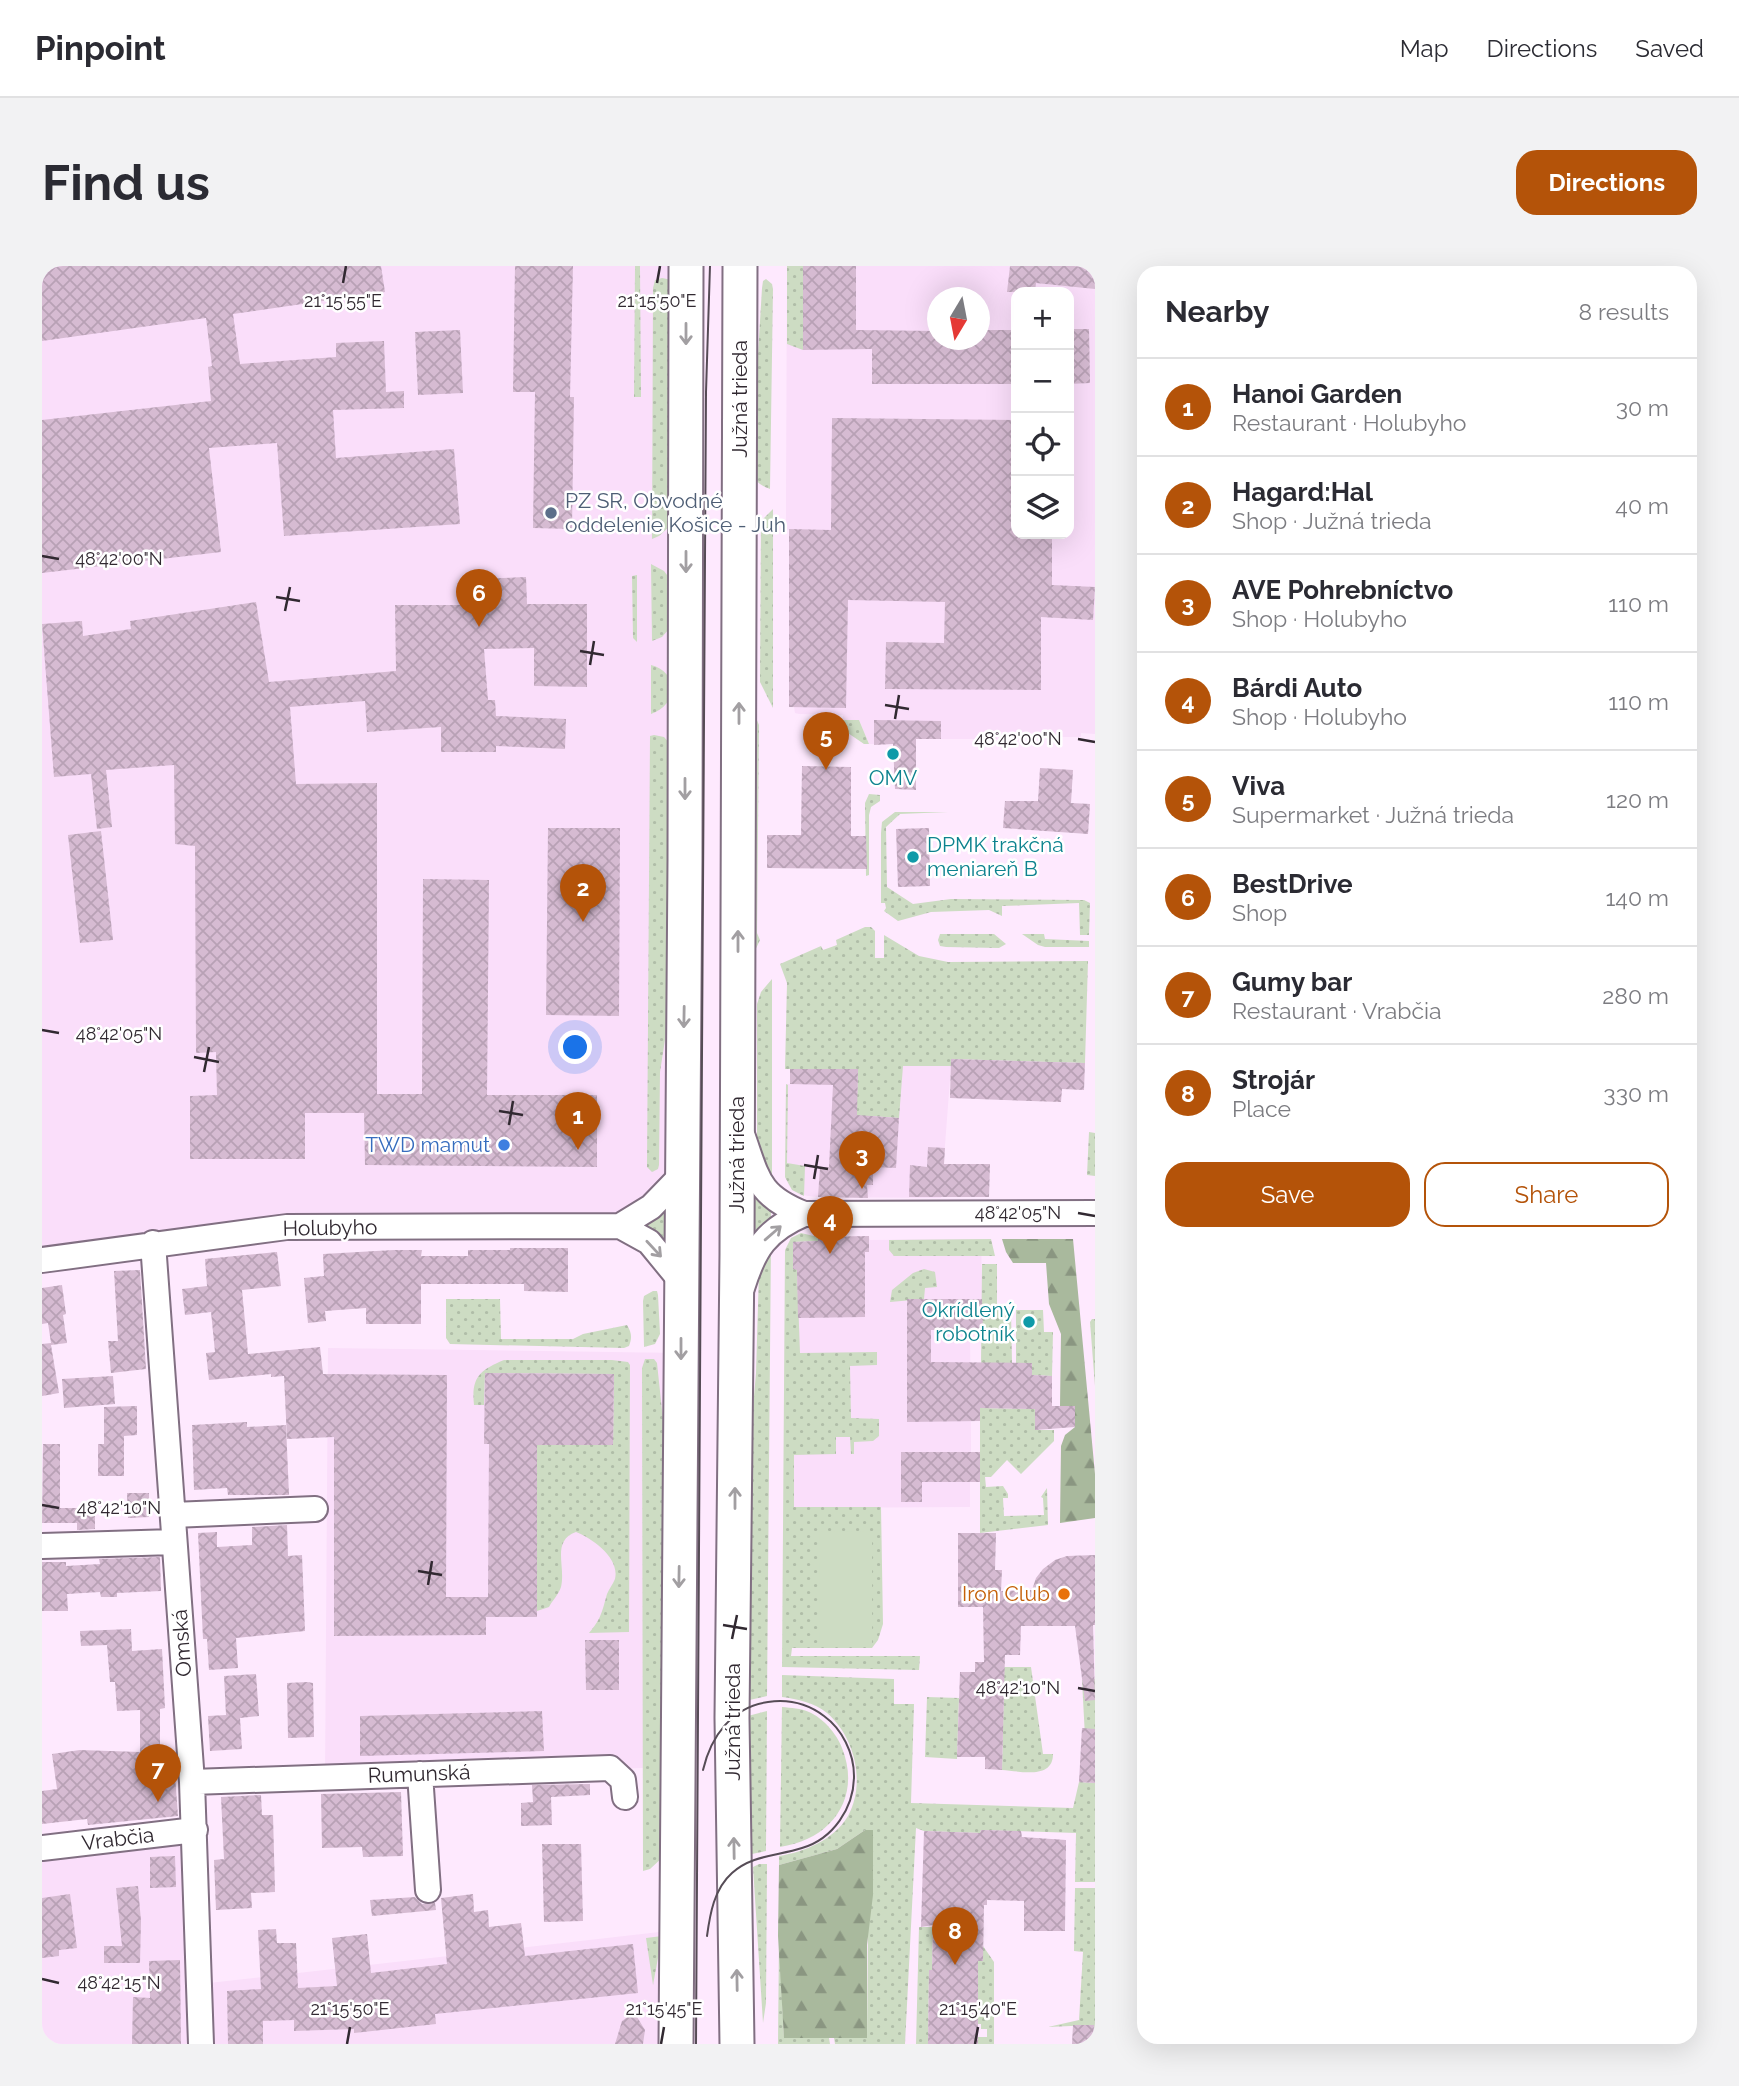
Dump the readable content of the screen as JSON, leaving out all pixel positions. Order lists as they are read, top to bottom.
{
  "streets": {
    "street": [
      "Južná trieda",
      "Holubyho",
      "Omská",
      "Rumunská",
      "Vrabčia"
    ]
  },
  "crossings": [
    ["Holubyho", "Omská"],
    ["Omská", "Rumunská"],
    ["Omská", "Vrabčia"]
  ],
  "places": [
    "PZ SR, Obvodné oddelenie Košice - Juh",
    "OMV",
    "DPMK trakčná meniareň B",
    "TWD mamut",
    "Okrídlený robotník",
    "Iron Club"
  ],
  "north": "bottom",
  "page": {
    "header": "Pinpoint",
    "nav": ["Map", "Directions", "Saved"],
    "buttons": [
      "Directions",
      ["Save", "Share"]
    ],
    "title": "Find us",
    "heading": ["Nearby", "8 results"],
    "map_buttons": ["+", "−"],
    "list": [
      {
        "mark": "1",
        "name": "Hanoi Garden",
        "note": "Restaurant · Holubyho",
        "value": "30 m"
      },
      {
        "mark": "2",
        "name": "Hagard:Hal",
        "note": "Shop · Južná trieda",
        "value": "40 m"
      },
      {
        "mark": "3",
        "name": "AVE Pohrebníctvo",
        "note": "Shop · Holubyho",
        "value": "110 m"
      },
      {
        "mark": "4",
        "name": "Bárdi Auto",
        "note": "Shop · Holubyho",
        "value": "110 m"
      },
      {
        "mark": "5",
        "name": "Viva",
        "note": "Supermarket · Južná trieda",
        "value": "120 m"
      },
      {
        "mark": "6",
        "name": "BestDrive",
        "note": "Shop",
        "value": "140 m"
      },
      {
        "mark": "7",
        "name": "Gumy bar",
        "note": "Restaurant · Vrabčia",
        "value": "280 m"
      },
      {
        "mark": "8",
        "name": "Strojár",
        "note": "Place",
        "value": "330 m"
      }
    ],
    "pins": [
      "6",
      "5",
      "2",
      "1",
      "3",
      "4",
      "7",
      "8"
    ]
  },
  "coordinates": [
    "21°15'55\"E",
    "21°15'50\"E",
    "48°42'00\"N",
    "48°42'05\"N",
    "48°42'10\"N",
    "48°42'15\"N",
    "21°15'45\"E",
    "21°15'40\"E"
  ]
}
